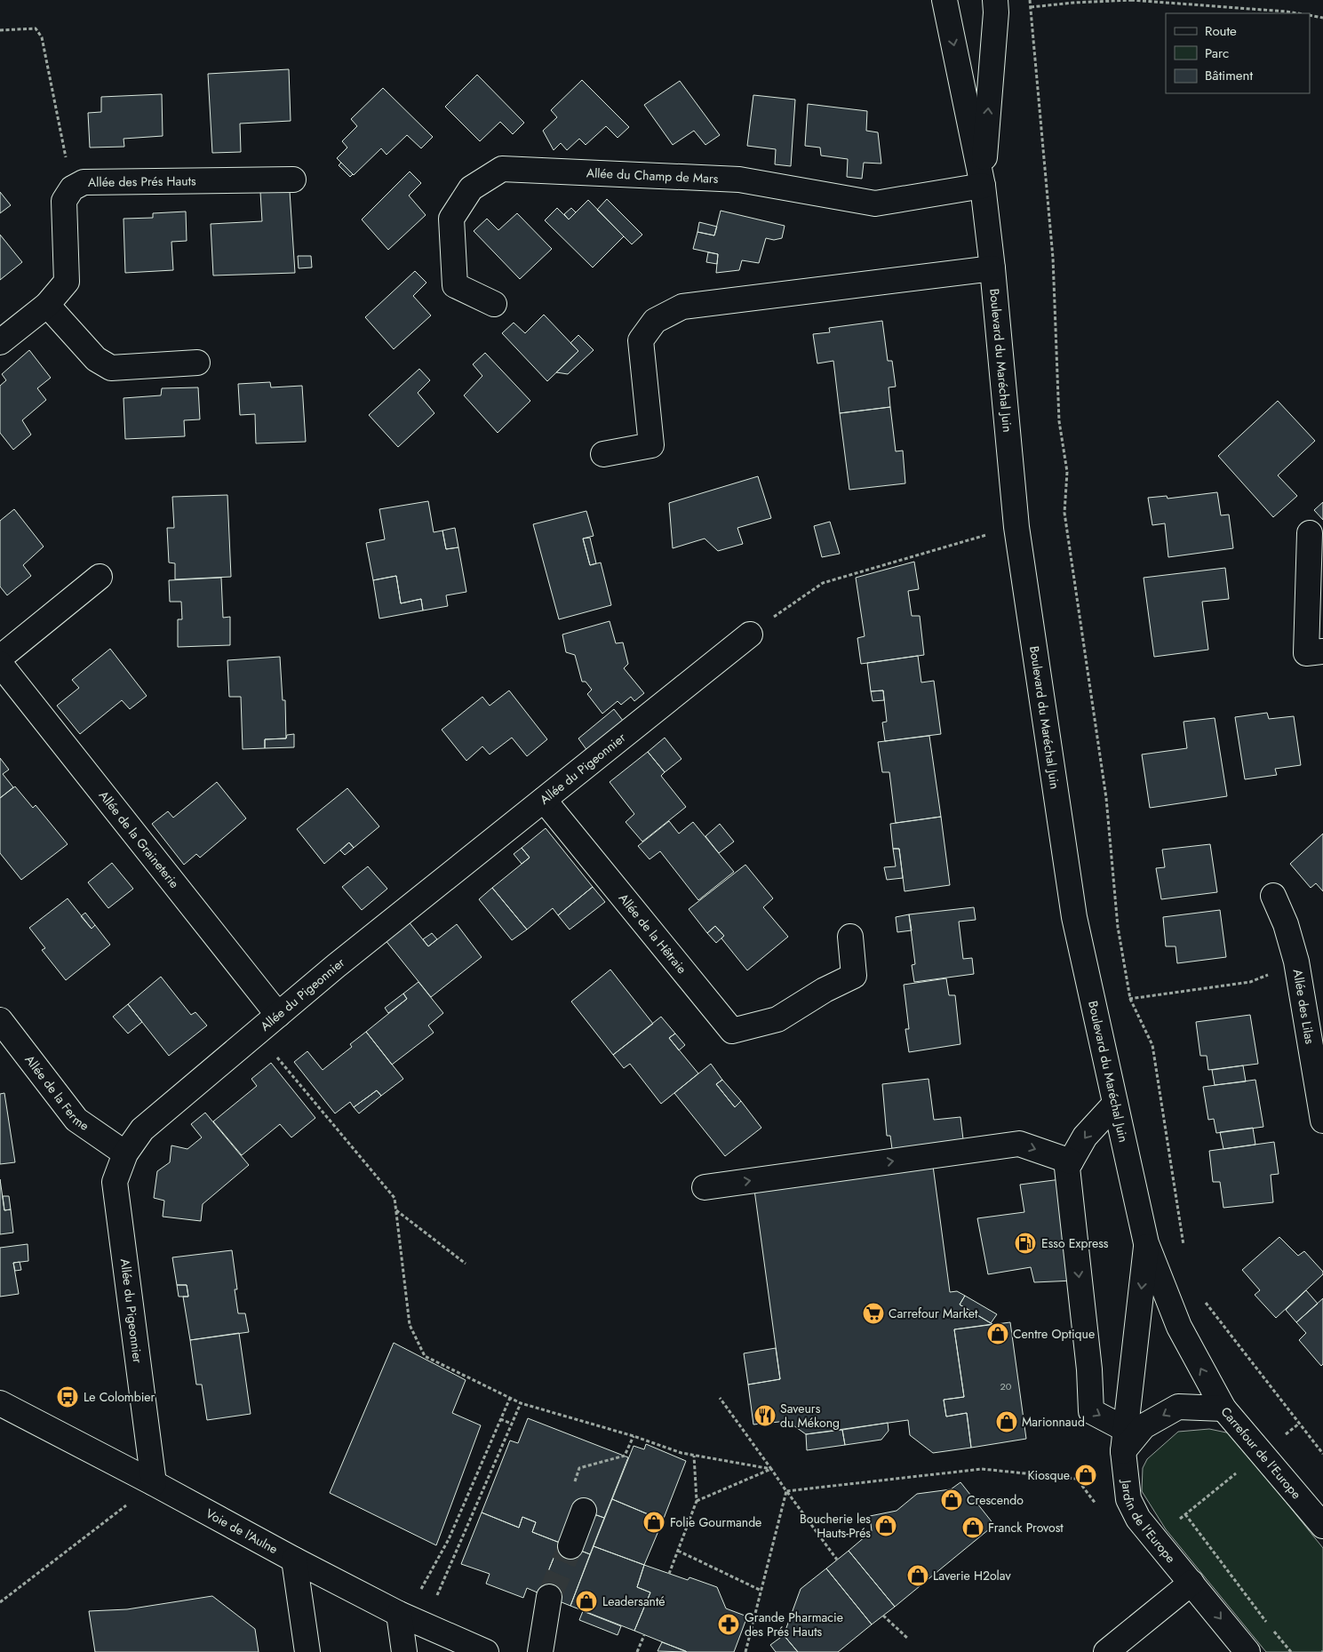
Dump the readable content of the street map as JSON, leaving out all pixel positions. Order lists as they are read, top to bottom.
{
  "streets": {
    "street": [
      "Allée du Champ de Mars",
      "Allée des Prés Hauts",
      "Boulevard du Maréchal Juin",
      "Allée du Pigeonnier",
      "Allée de la Graineterie",
      "Allée de la Hêtraie",
      "Allée des Lilas",
      "Allée de la Ferme",
      "Carrefour de l'Europe",
      "Jardin de l'Europe",
      "Voie de l'Aulne"
    ]
  },
  "crossings": [
    ["Allée du Champ de Mars", "Boulevard du Maréchal Juin"],
    ["Boulevard du Maréchal Juin", "Carrefour de l'Europe"],
    ["Boulevard du Maréchal Juin", "Jardin de l'Europe"],
    ["Allée du Pigeonnier", "Allée de la Graineterie"],
    ["Allée du Pigeonnier", "Allée de la Hêtraie"],
    ["Allée du Pigeonnier", "Allée de la Ferme"],
    ["Allée du Pigeonnier", "Voie de l'Aulne"],
    ["Carrefour de l'Europe", "Jardin de l'Europe"]
  ],
  "one_way": ["Carrefour de l'Europe"],
  "places": {
    "fuel station": ["Esso Express"],
    "supermarket": ["Carrefour Market"],
    "shop": [
      "Centre Optique",
      "Marionnaud",
      "Kiosque",
      "Crescendo",
      "Folie Gourmande",
      "Boucherie les Hauts-Prés",
      "Franck Provost",
      "Laverie H2olav",
      "Leadersanté"
    ],
    "bus stop": ["Le Colombier"],
    "restaurant": ["Saveurs du Mékong"],
    "pharmacy": ["Grande Pharmacie des Prés Hauts"]
  },
  "house_numbers": ["20"],
  "legend": ["Route", "Parc", "Bâtiment"]
}
